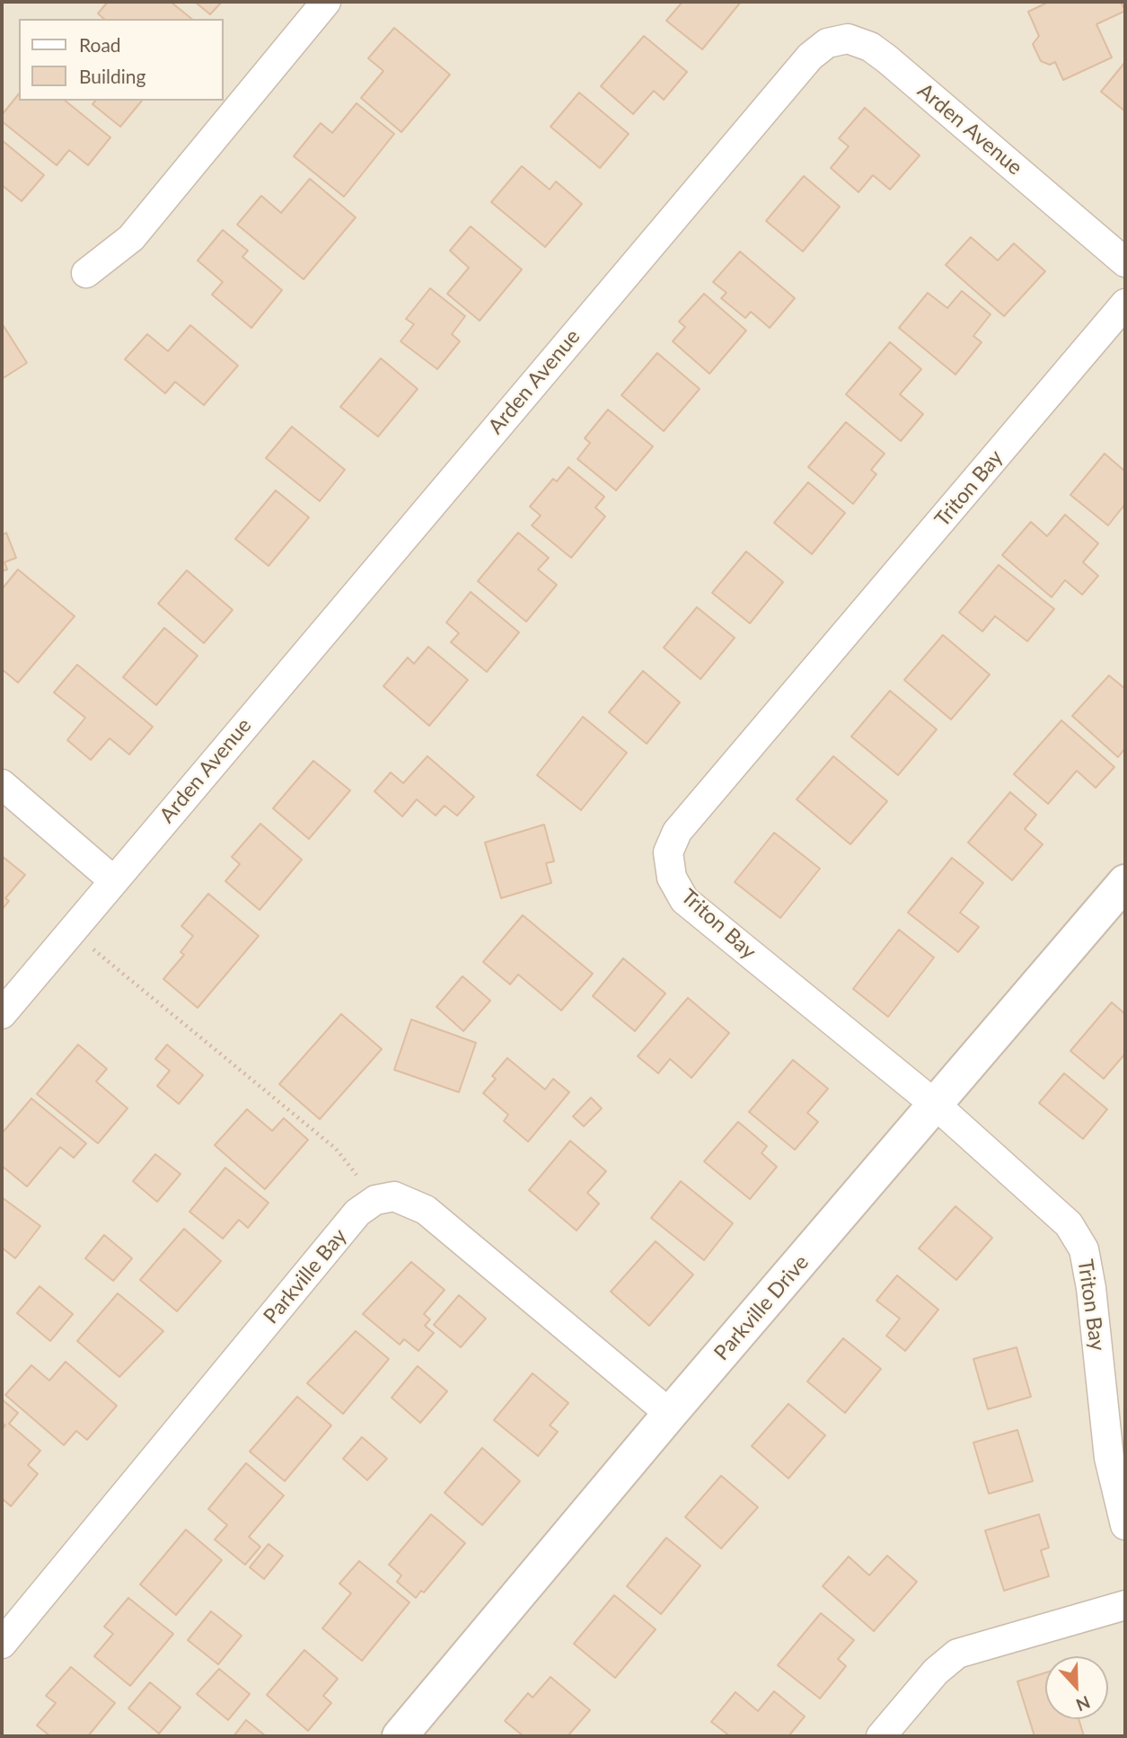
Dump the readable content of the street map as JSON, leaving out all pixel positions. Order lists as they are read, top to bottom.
{
  "streets": {
    "street": [
      "Arden Avenue",
      "Triton Bay",
      "Parkville Bay",
      "Parkville Drive"
    ]
  },
  "crossings": [
    ["Triton Bay", "Parkville Drive"]
  ],
  "legend": ["Road", "Building"],
  "north": "bottom"
}
